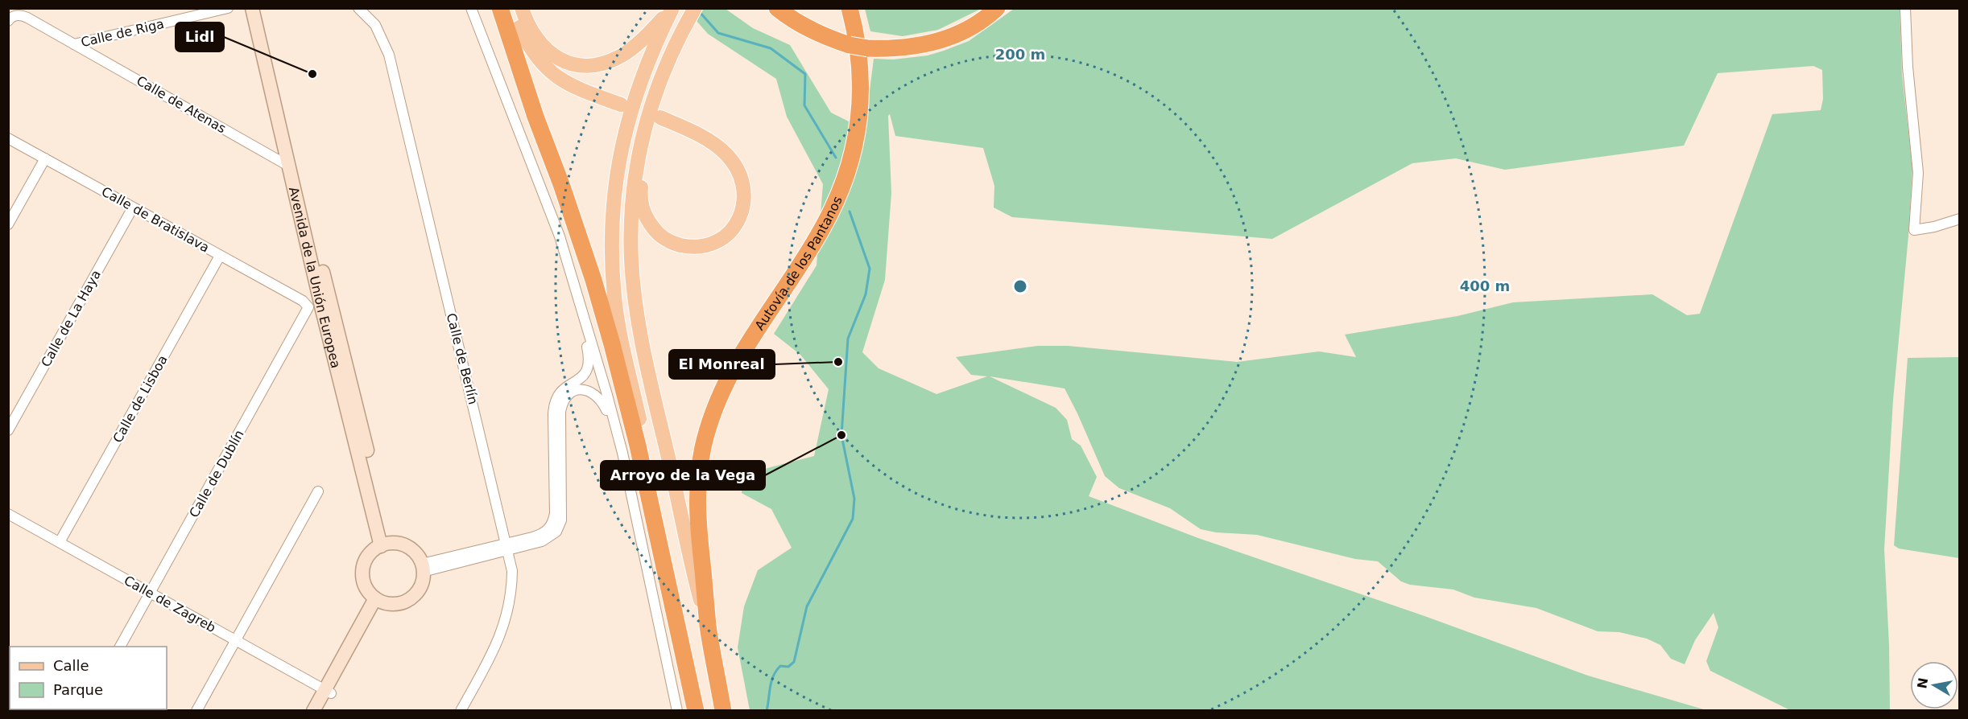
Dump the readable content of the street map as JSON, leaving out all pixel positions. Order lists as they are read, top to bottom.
{
  "streets": {
    "highway": ["Autovía de los Pantanos"],
    "street": [
      "Calle de Riga",
      "Calle de Atenas",
      "Calle de Bratislava",
      "Avenida de la Unión Europea",
      "Calle de La Haya",
      "Calle de Berlín",
      "Calle de Lisboa",
      "Calle de Dublín",
      "Calle de Zagreb"
    ]
  },
  "crossings": [
    ["Calle de Riga", "Calle de Atenas"],
    ["Calle de Atenas", "Avenida de la Unión Europea"],
    ["Calle de Bratislava", "Avenida de la Unión Europea"],
    ["Calle de Bratislava", "Calle de La Haya"],
    ["Calle de Bratislava", "Calle de Lisboa"],
    ["Calle de Bratislava", "Calle de Dublín"],
    ["Avenida de la Unión Europea", "Calle de Dublín"],
    ["Calle de Lisboa", "Calle de Zagreb"],
    ["Calle de Dublín", "Calle de Zagreb"]
  ],
  "places": ["Lidl", "El Monreal", "Arroyo de la Vega"],
  "legend": ["Calle", "Parque"],
  "north": "left",
  "rings": ["200 m", "400 m"]
}
